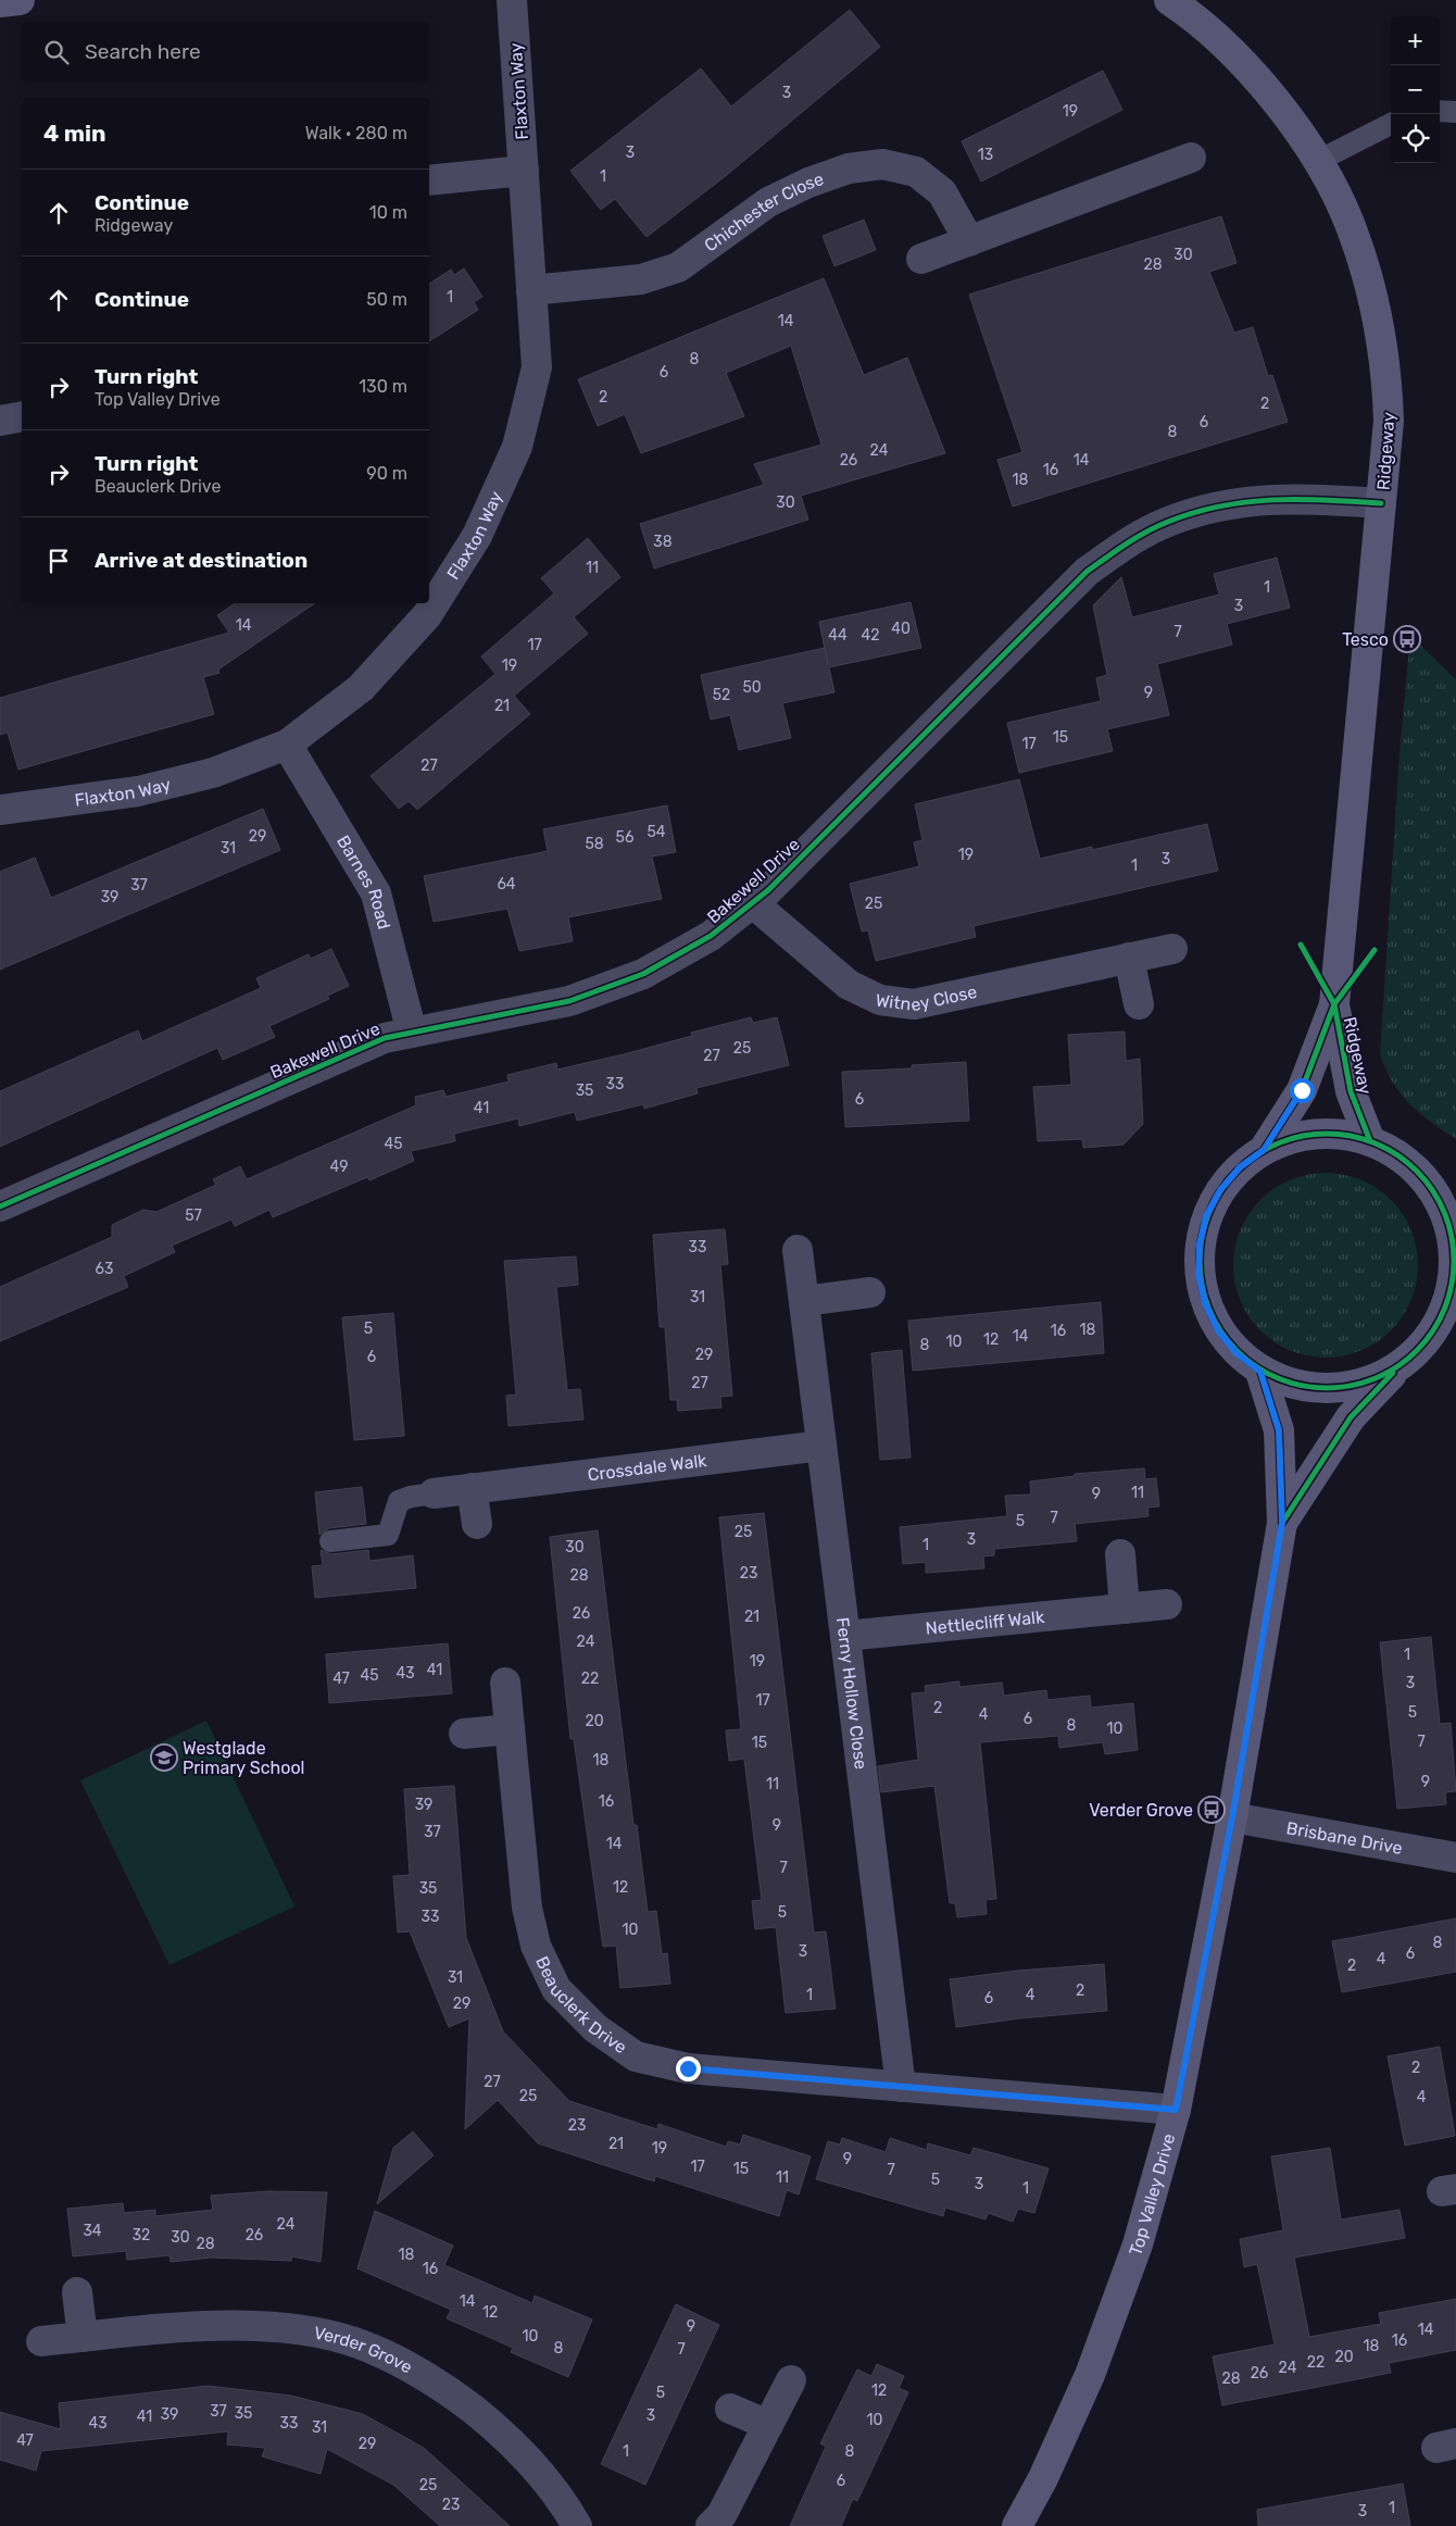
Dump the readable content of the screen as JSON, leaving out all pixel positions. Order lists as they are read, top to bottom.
{
  "streets": {
    "street": [
      "Flaxton Way",
      "Chichester Close",
      "Ridgeway",
      "Bakewell Drive",
      "Barnes Road",
      "Witney Close",
      "Crossdale Walk",
      "Nettlecliff Walk",
      "Ferny Hollow Close",
      "Brisbane Drive",
      "Beauclerk Drive",
      "Top Valley Drive",
      "Verder Grove"
    ]
  },
  "crossings": [
    ["Flaxton Way", "Chichester Close"],
    ["Flaxton Way", "Barnes Road"],
    ["Ridgeway", "Bakewell Drive"],
    ["Bakewell Drive", "Barnes Road"],
    ["Bakewell Drive", "Witney Close"],
    ["Crossdale Walk", "Ferny Hollow Close"],
    ["Nettlecliff Walk", "Ferny Hollow Close"],
    ["Ferny Hollow Close", "Beauclerk Drive"],
    ["Brisbane Drive", "Top Valley Drive"],
    ["Beauclerk Drive", "Top Valley Drive"]
  ],
  "places": {
    "bus stop": ["Tesco", "Verder Grove"],
    "school or university": ["Westglade Primary School"]
  },
  "house_numbers": [
    "3",
    "19",
    "3",
    "13",
    "1",
    "30",
    "28",
    "1",
    "14",
    "8",
    "6",
    "2",
    "2",
    "6",
    "8",
    "24",
    "26",
    "14",
    "16",
    "18",
    "30",
    "38",
    "11",
    "1",
    "3",
    "14",
    "40",
    "7",
    "44",
    "42",
    "17",
    "19",
    "50",
    "9",
    "52",
    "21",
    "15",
    "17",
    "27",
    "54",
    "29",
    "56",
    "58",
    "31",
    "19",
    "3",
    "1",
    "64",
    "37",
    "39",
    "25",
    "25",
    "27",
    "33",
    "35",
    "6",
    "41",
    "45",
    "49",
    "57",
    "33",
    "63",
    "31",
    "5",
    "18",
    "16",
    "14",
    "12",
    "10",
    "8",
    "29",
    "6",
    "27",
    "11",
    "9",
    "7",
    "5",
    "25",
    "3",
    "1",
    "30",
    "23",
    "28",
    "26",
    "21",
    "24",
    "1",
    "19",
    "41",
    "43",
    "45",
    "47",
    "22",
    "3",
    "17",
    "2",
    "5",
    "4",
    "6",
    "20",
    "8",
    "10",
    "7",
    "15",
    "18",
    "9",
    "11",
    "16",
    "39",
    "9",
    "37",
    "14",
    "7",
    "12",
    "35",
    "5",
    "33",
    "10",
    "8",
    "3",
    "6",
    "4",
    "2",
    "31",
    "2",
    "1",
    "4",
    "6",
    "29",
    "2",
    "27",
    "25",
    "4",
    "23",
    "21",
    "19",
    "9",
    "17",
    "15",
    "7",
    "11",
    "5",
    "3",
    "1",
    "24",
    "34",
    "32",
    "26",
    "30",
    "28",
    "18",
    "16",
    "14",
    "12",
    "9",
    "14",
    "10",
    "16",
    "18",
    "8",
    "7",
    "20",
    "22",
    "24",
    "26",
    "28",
    "12",
    "5",
    "37",
    "35",
    "39",
    "3",
    "41",
    "10",
    "43",
    "33",
    "31",
    "47",
    "29",
    "1",
    "8",
    "6",
    "25",
    "23",
    "1",
    "3"
  ],
  "page": {
    "map_buttons": ["+", "−"],
    "search": "Search here",
    "heading": ["4 min", "Walk · 280 m"],
    "list": [
      ["Continue", "Ridgeway", "10 m"],
      ["Continue", "50 m"],
      ["Turn right", "Top Valley Drive", "130 m"],
      ["Turn right", "Beauclerk Drive", "90 m"],
      "Arrive at destination"
    ]
  }
}
